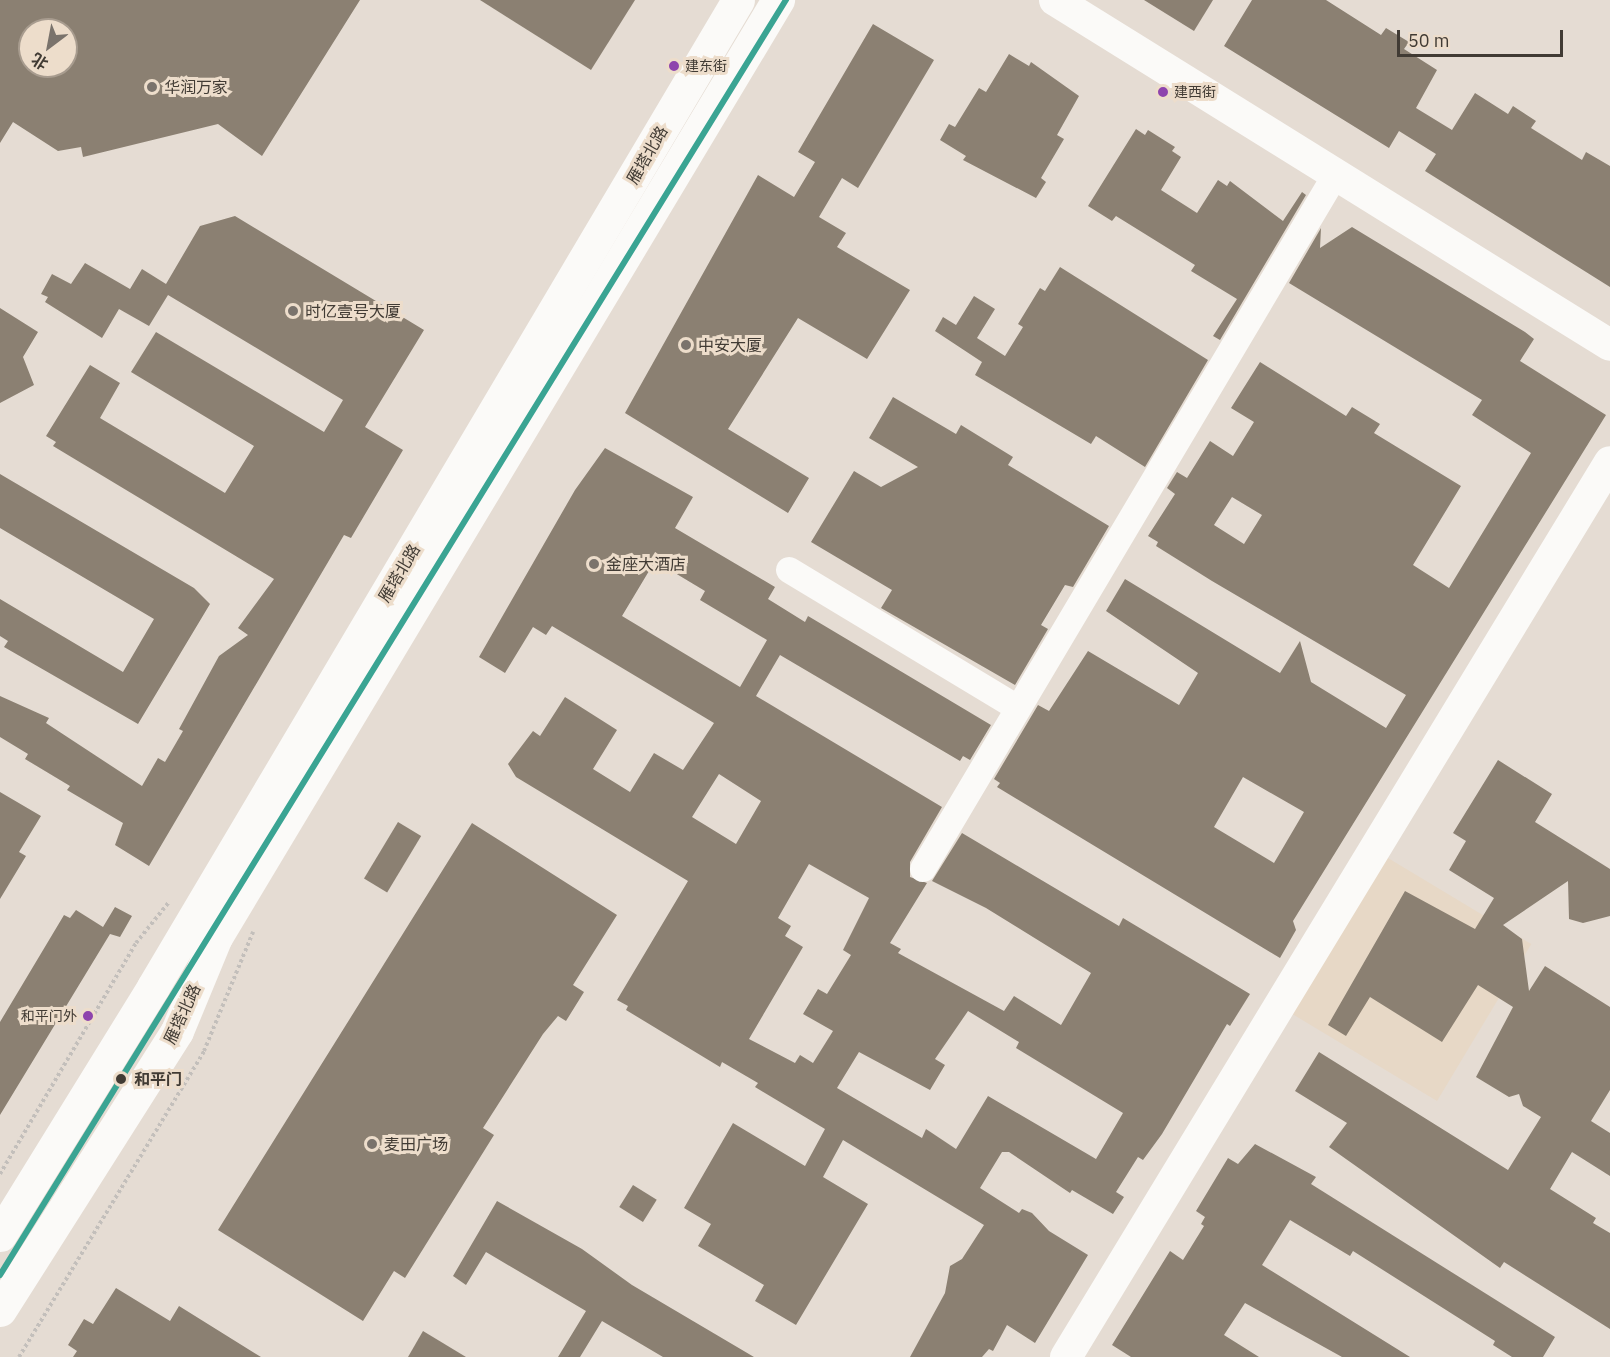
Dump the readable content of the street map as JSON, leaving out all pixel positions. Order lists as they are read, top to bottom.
{
  "streets": {
    "main road": ["雁塔北路"]
  },
  "places": [
    "建东街",
    "华润万家",
    "建西街",
    "时亿壹号大厦",
    "中安大厦",
    "金座大酒店",
    "和平门外",
    "和平门",
    "麦田广场"
  ],
  "scale_bar": "50 m",
  "north": "bottom left"
}
